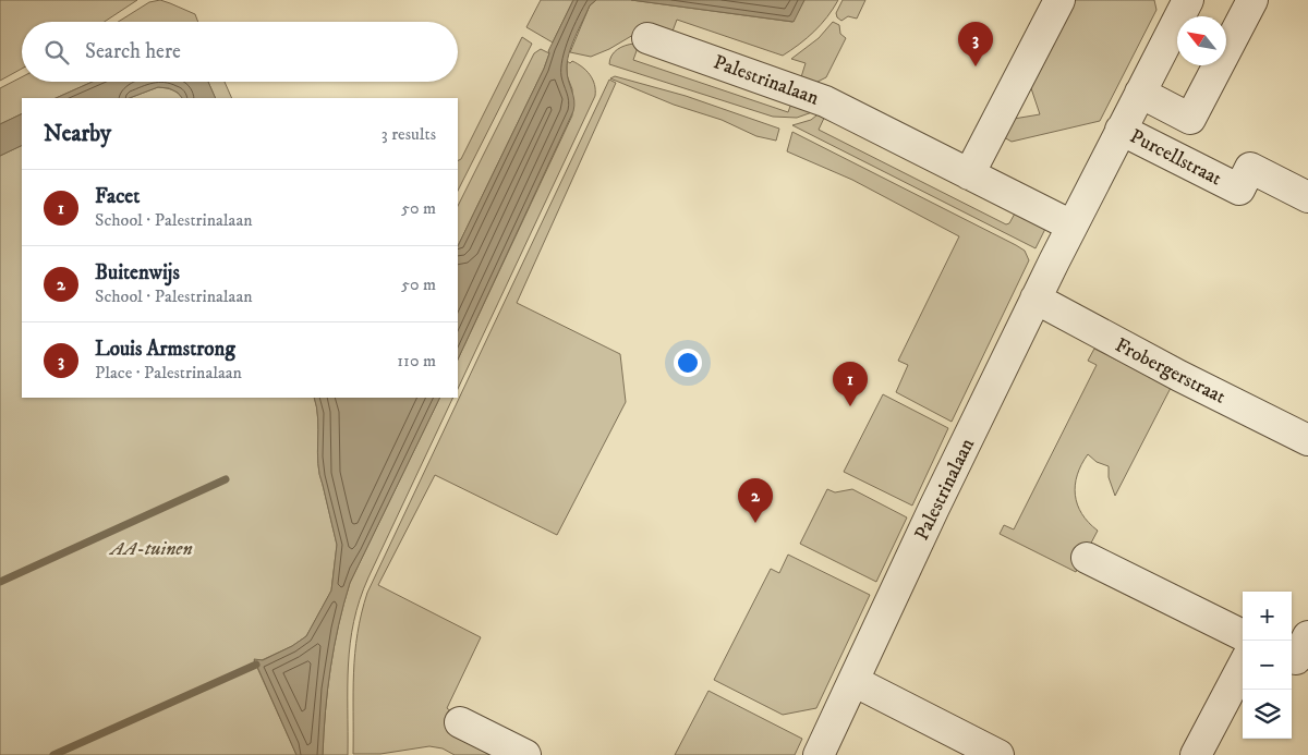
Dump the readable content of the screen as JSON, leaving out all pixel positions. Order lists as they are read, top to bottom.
{
  "streets": {
    "street": ["Palestrinalaan", "Purcellstraat", "Frobergerstraat"]
  },
  "crossings": [
    ["Palestrinalaan", "Purcellstraat"],
    ["Palestrinalaan", "Frobergerstraat"]
  ],
  "parks": ["AA-tuinen"],
  "north": "top left",
  "page": {
    "pins": ["3", "1", "2"],
    "search": "Search here",
    "heading": ["Nearby", "3 results"],
    "list": [
      {
        "mark": "1",
        "name": "Facet",
        "note": "School · Palestrinalaan",
        "value": "50 m"
      },
      {
        "mark": "2",
        "name": "Buitenwijs",
        "note": "School · Palestrinalaan",
        "value": "50 m"
      },
      {
        "mark": "3",
        "name": "Louis Armstrong",
        "note": "Place · Palestrinalaan",
        "value": "110 m"
      }
    ],
    "map_buttons": ["+", "−"]
  }
}
